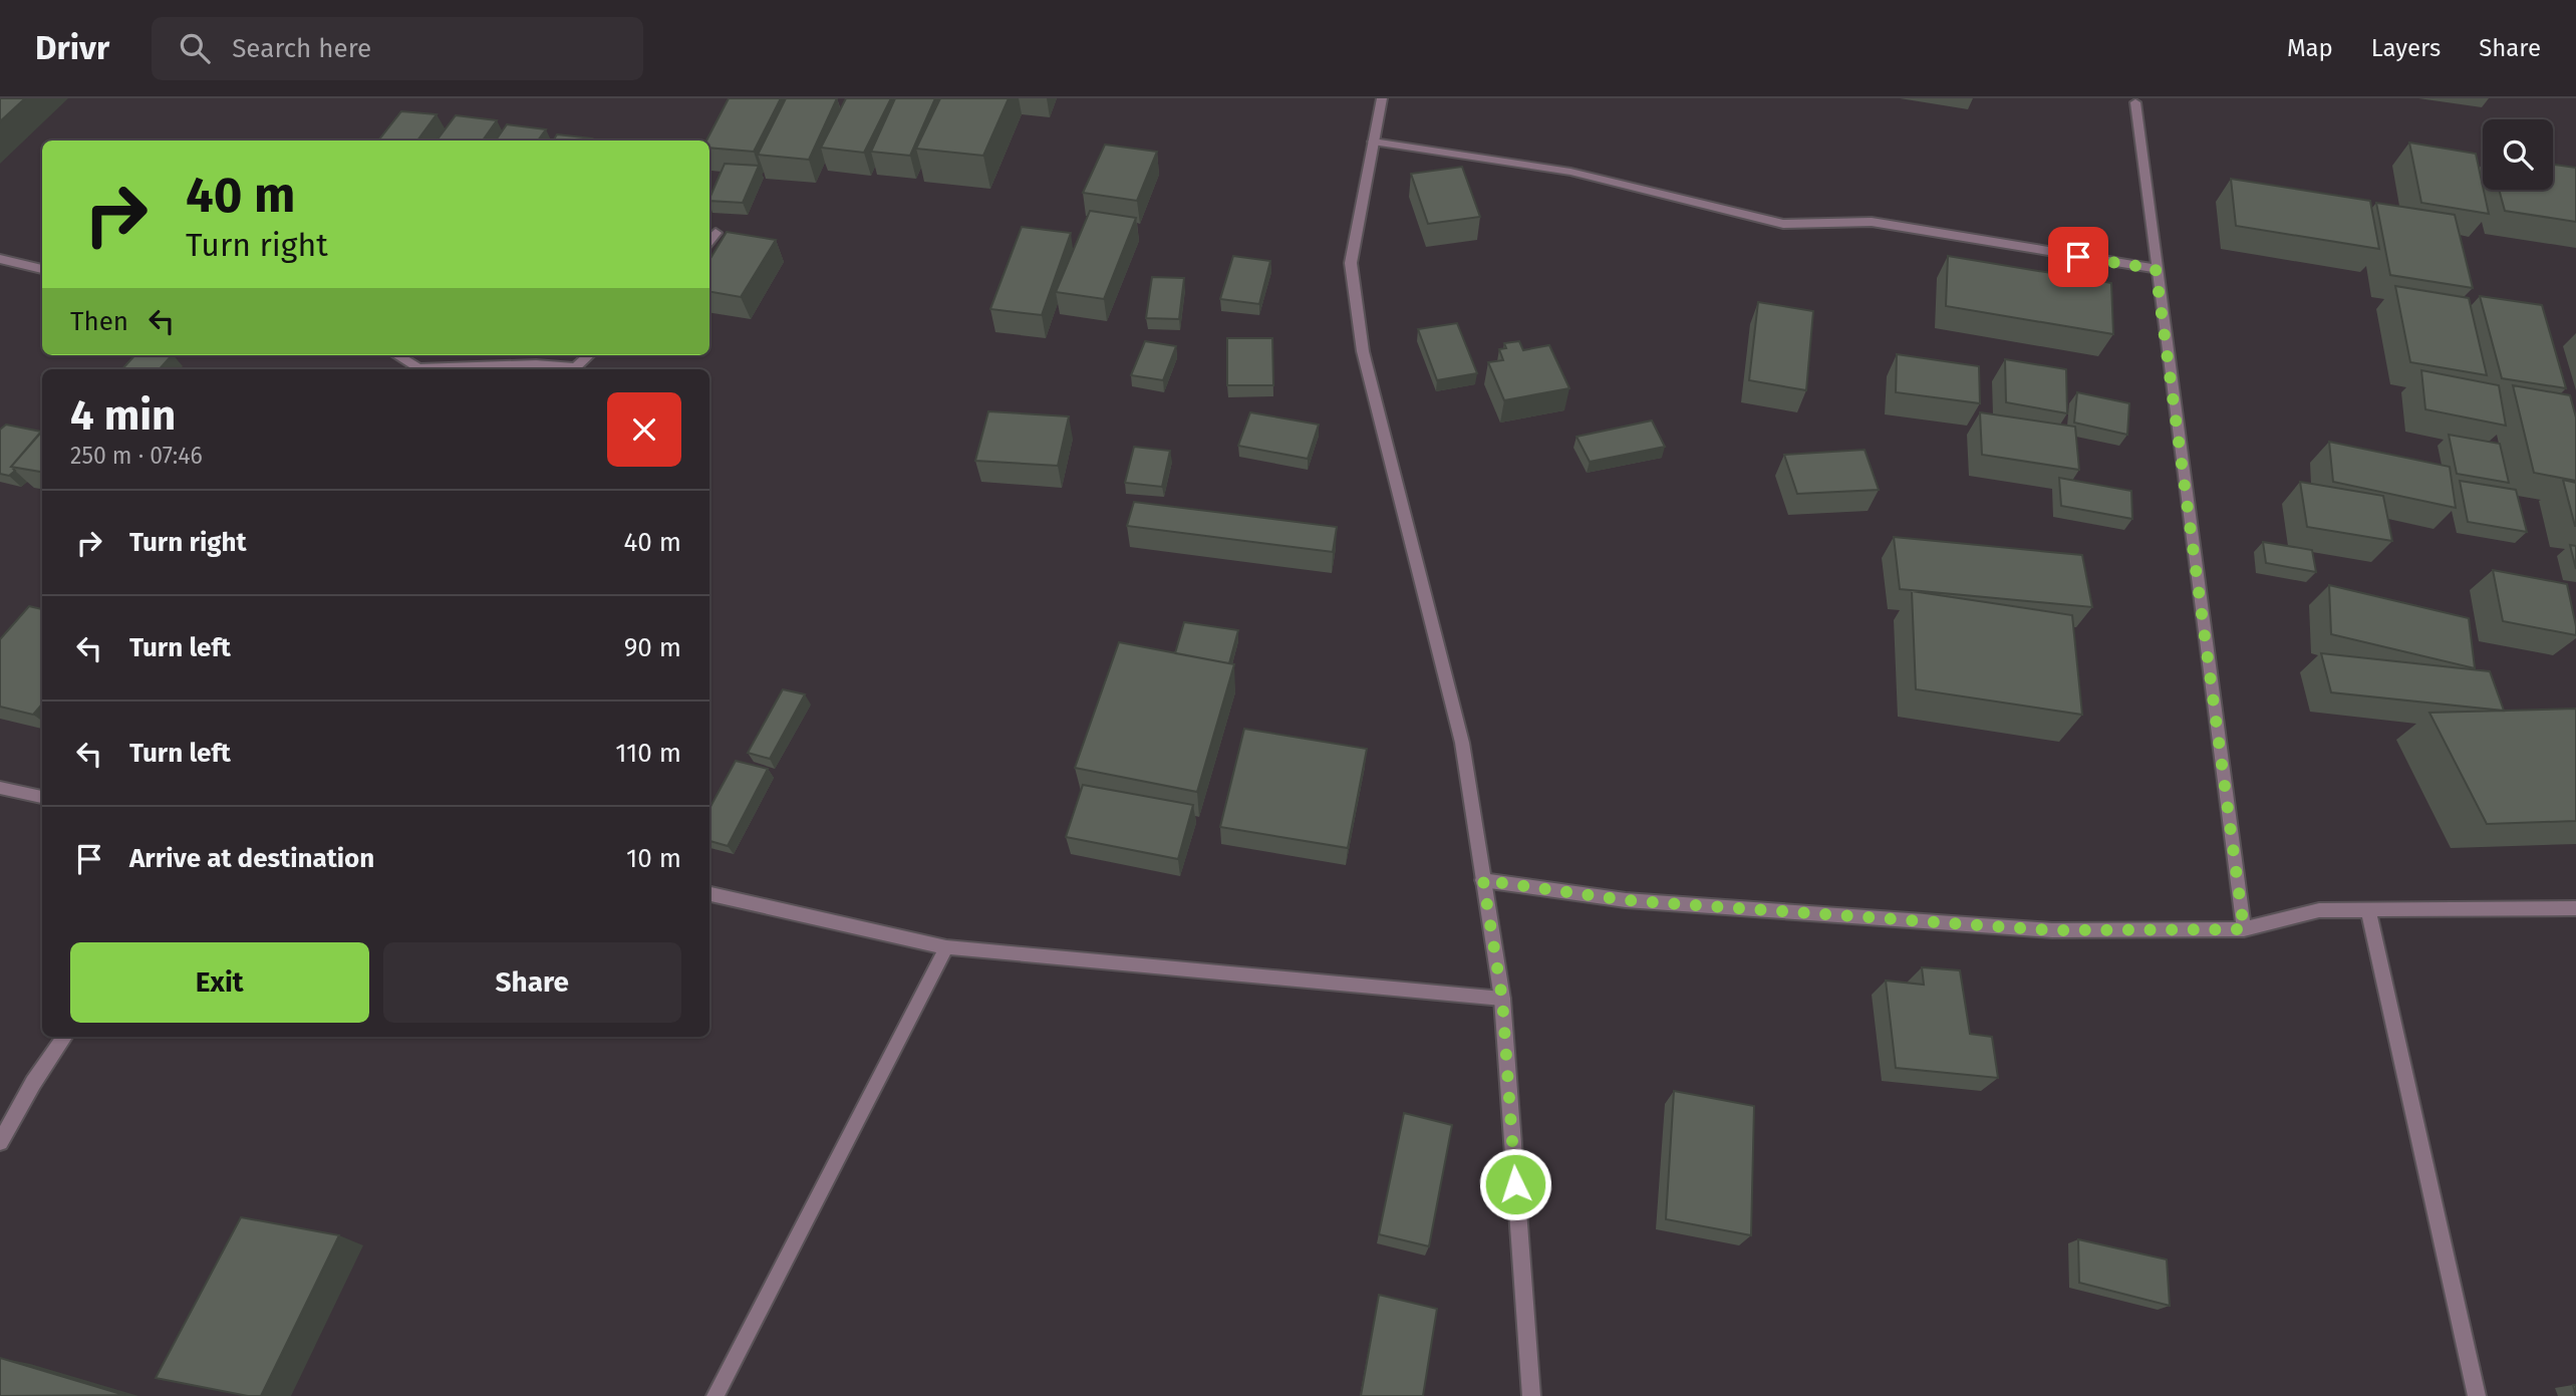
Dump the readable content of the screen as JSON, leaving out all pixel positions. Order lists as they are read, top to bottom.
{
  "page": {
    "header": "Drivr",
    "search": "Search here",
    "nav": ["Map", "Layers", "Share"],
    "turn": ["40 m", "Turn right"],
    "then": "Then",
    "heading": ["4 min", "250 m · 07:46"],
    "list": [
      {
        "name": "Turn right",
        "value": "40 m"
      },
      {
        "name": "Turn left",
        "value": "90 m"
      },
      {
        "name": "Turn left",
        "value": "110 m"
      },
      {
        "name": "Arrive at destination",
        "value": "10 m"
      }
    ],
    "buttons": ["Exit", "Share"]
  }
}
